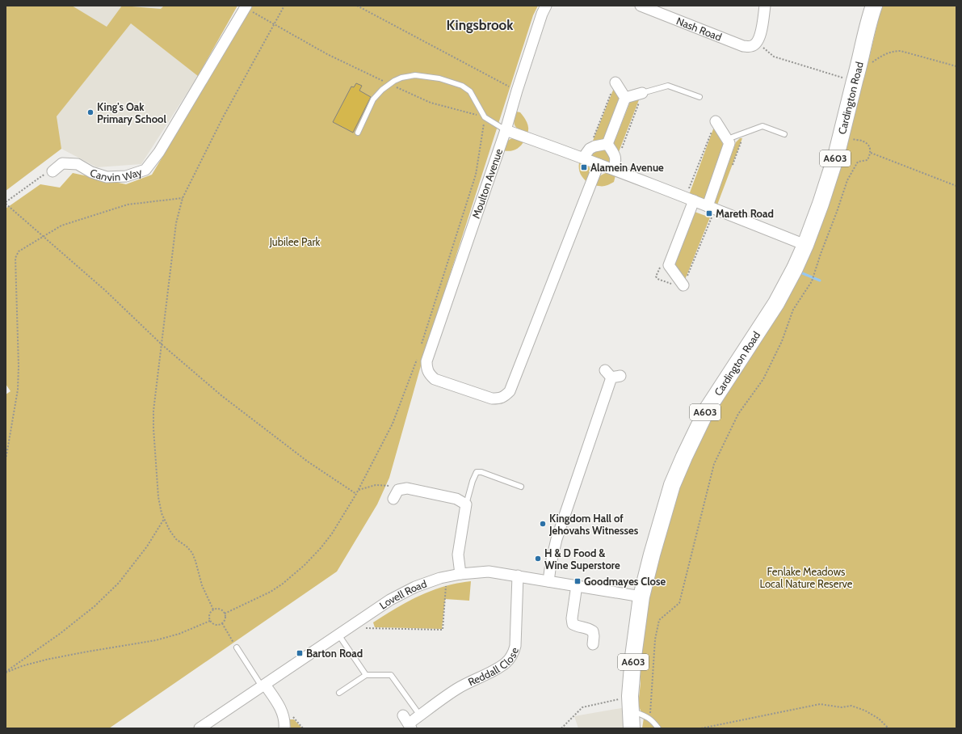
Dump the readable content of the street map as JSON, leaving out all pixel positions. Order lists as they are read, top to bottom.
{
  "streets": {
    "main road": ["Cardington Road", "A603"],
    "street": [
      "Nash Road",
      "Canvin Way",
      "Moulton Avenue",
      "Lovell Road",
      "Reddall Close"
    ]
  },
  "crossings": [
    ["Cardington Road", "Lovell Road"],
    ["Lovell Road", "Reddall Close"]
  ],
  "districts": ["Kingsbrook"],
  "parks": ["Jubilee Park", "Fenlake Meadows Local Nature Reserve"],
  "places": {
    "other": ["King's Oak Primary School", "Kingdom Hall of Jehovahs Witnesses", "H & D Food & Wine Superstore"],
    "transit": [
      "Alamein Avenue",
      "Mareth Road",
      "Goodmayes Close",
      "Barton Road"
    ]
  }
}
